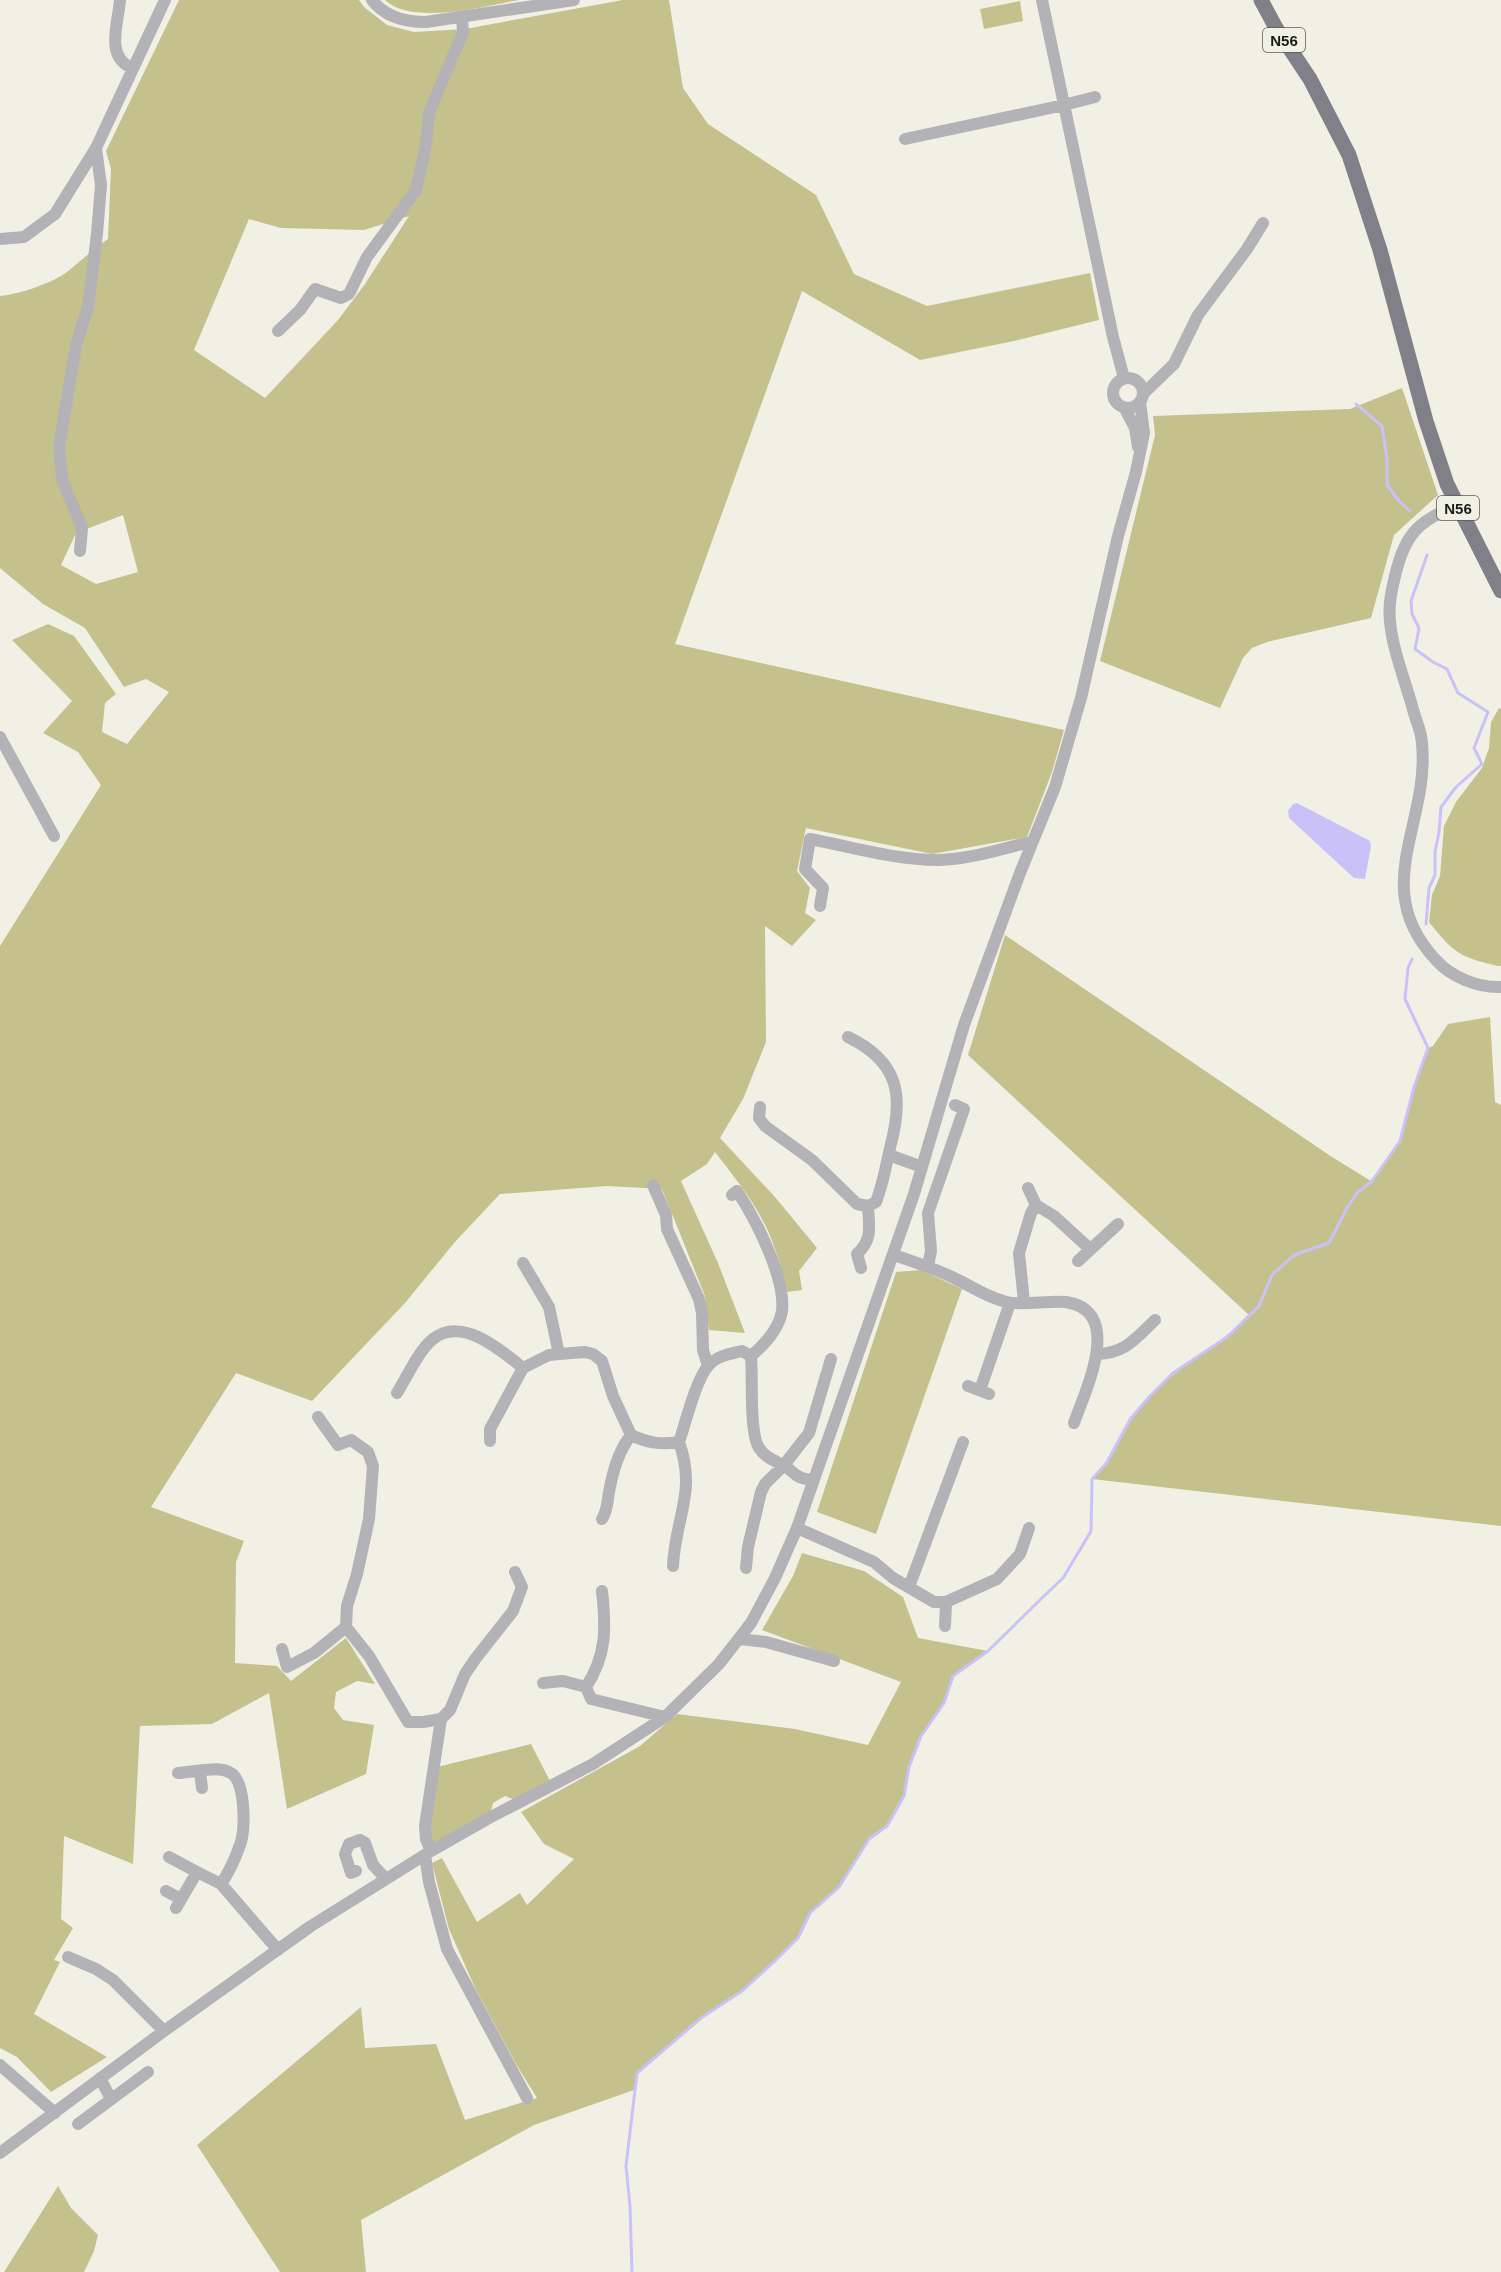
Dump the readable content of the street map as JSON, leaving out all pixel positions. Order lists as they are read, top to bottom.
{
  "streets": {
    "main road": ["N56"]
  }
}
